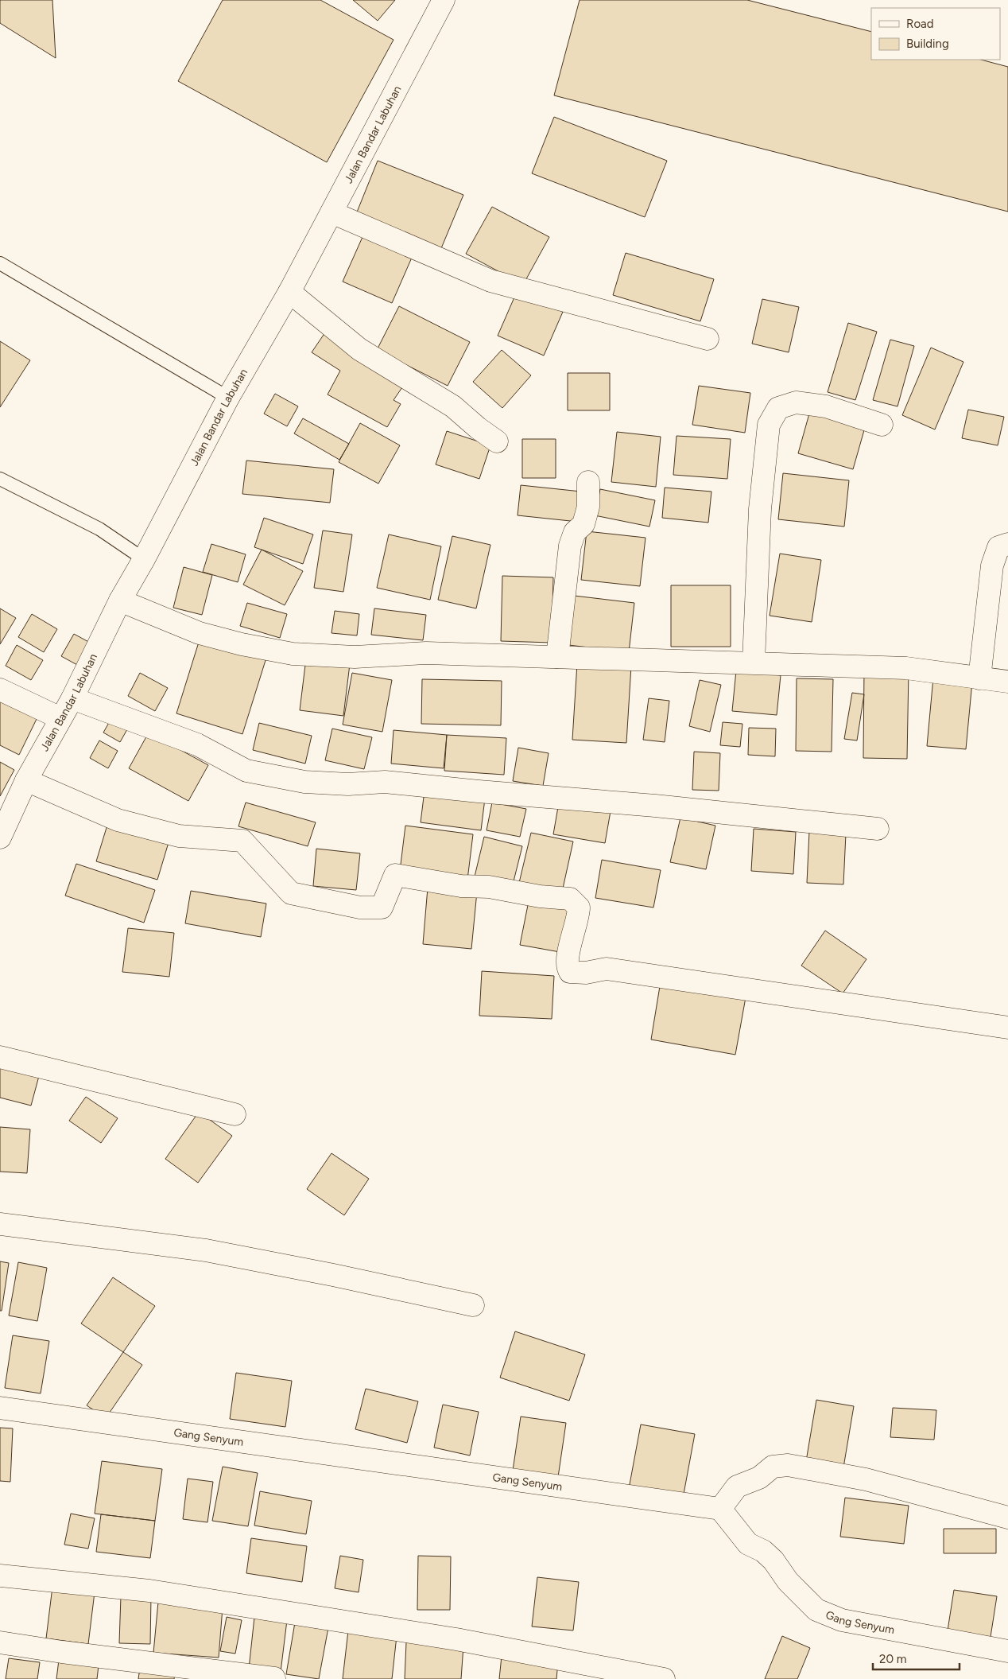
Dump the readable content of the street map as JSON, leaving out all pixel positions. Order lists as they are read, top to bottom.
{
  "streets": {
    "street": ["Jalan Bandar Labuhan", "Gang Senyum"]
  },
  "legend": ["Road", "Building"],
  "scale_bar": "20 m"
}
